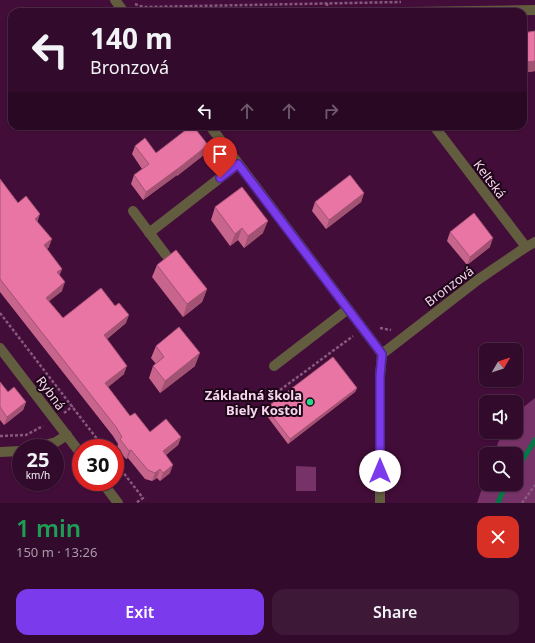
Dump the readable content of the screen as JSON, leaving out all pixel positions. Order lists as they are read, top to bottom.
{
  "streets": {
    "street": ["Keltská", "Bronzová", "Rybná"]
  },
  "crossings": [
    ["Keltská", "Bronzová"]
  ],
  "places": ["Základná škola Biely Kostol"],
  "north": "top right",
  "page": {
    "turn": ["140 m", "Bronzová"],
    "speed": "25 km/h",
    "limit": "30",
    "heading": ["1 min", "150 m · 13:26"],
    "buttons": ["Exit", "Share"]
  }
}
